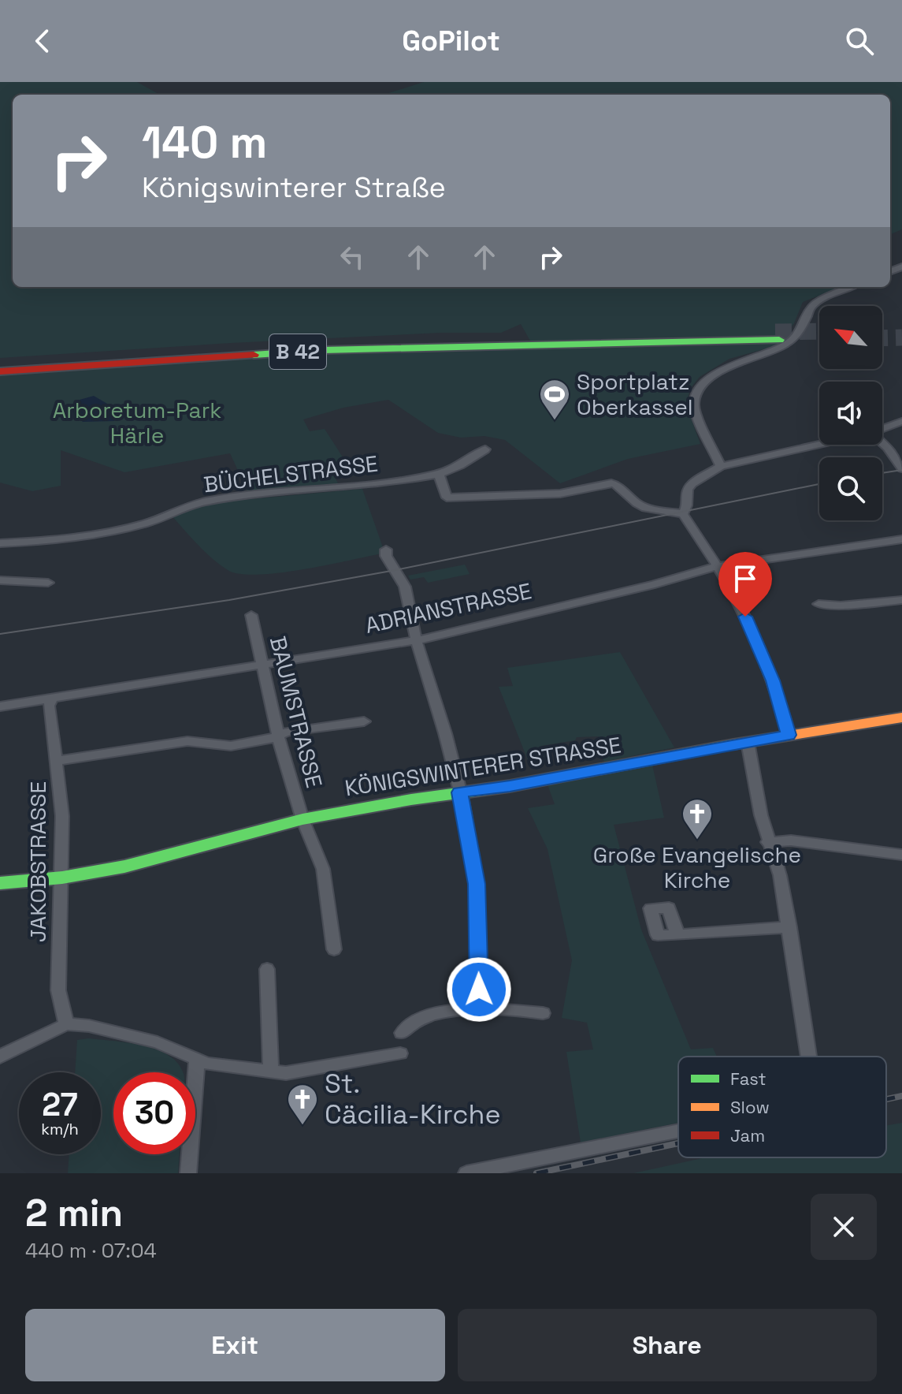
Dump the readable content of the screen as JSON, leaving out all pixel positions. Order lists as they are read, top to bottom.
{
  "streets": {
    "main road": ["B 42", "KÖNIGSWINTERER STRASSE"],
    "street": [
      "BÜCHELSTRASSE",
      "ADRIANSTRASSE",
      "BAUMSTRASSE",
      "JAKOBSTRASSE"
    ]
  },
  "crossings": [
    ["ADRIANSTRASSE", "BAUMSTRASSE"],
    ["ADRIANSTRASSE", "JAKOBSTRASSE"],
    ["BAUMSTRASSE", "KÖNIGSWINTERER STRASSE"],
    ["KÖNIGSWINTERER STRASSE", "JAKOBSTRASSE"]
  ],
  "parks": ["Arboretum-Park Härle"],
  "places": {
    "sports": ["Sportplatz Oberkassel"],
    "church": ["Große Evangelische Kirche", "St. Cäcilia-Kirche"]
  },
  "legend": ["Fast", "Slow", "Jam"],
  "north": "top left",
  "page": {
    "header": "GoPilot",
    "turn": ["140 m", "Königswinterer Straße"],
    "speed": "27 km/h",
    "limit": "30",
    "heading": ["2 min", "440 m · 07:04"],
    "buttons": ["Exit", "Share"]
  }
}
